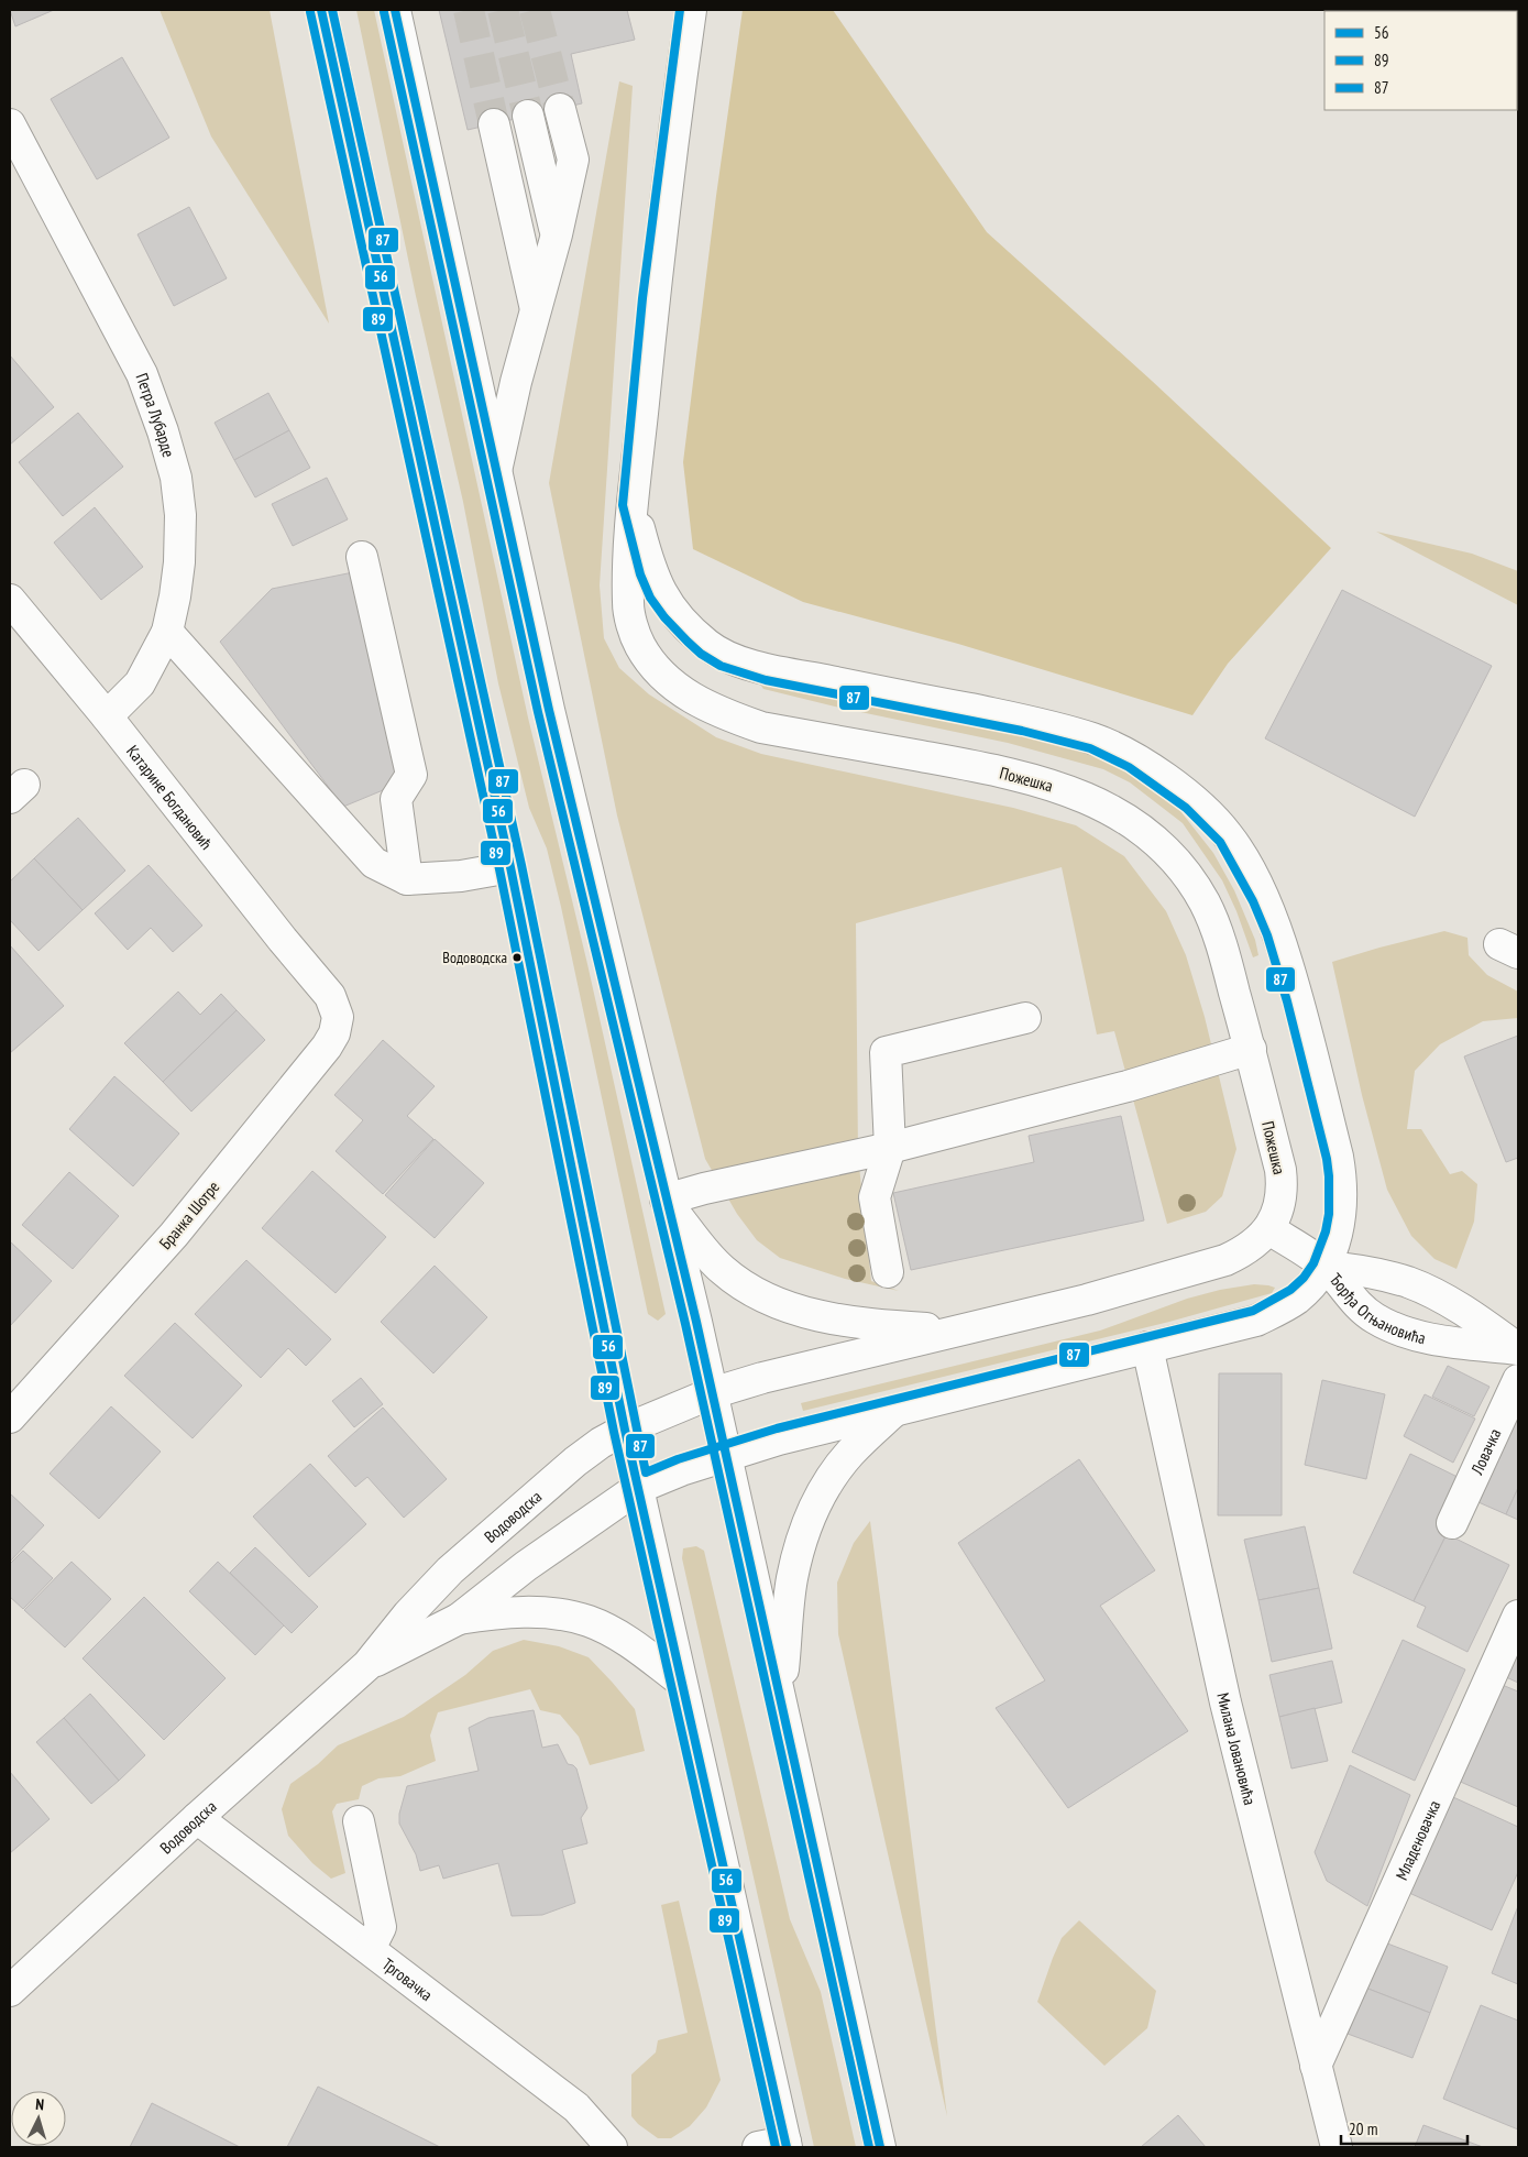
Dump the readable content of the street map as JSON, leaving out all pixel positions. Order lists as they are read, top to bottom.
{
  "streets": {
    "main road": [
      "Петра Лубарде",
      "Пожешка",
      "Катарине Богдановић",
      "Бранка Шотре",
      "Ђорђа Огњановића",
      "Ловачка",
      "Водоводска",
      "Милана Јовановића",
      "Младеновачка",
      "Трговачка"
    ]
  },
  "crossings": [
    ["Петра Лубарде", "Катарине Богдановић"],
    ["Пожешка", "Ђорђа Огњановића"],
    ["Пожешка", "Водоводска"],
    ["Пожешка", "Милана Јовановића"],
    ["Катарине Богдановић", "Бранка Шотре"],
    ["Водоводска", "Трговачка"],
    ["Милана Јовановића", "Младеновачка"]
  ],
  "places": ["Водоводска"],
  "lines": ["transit line 56", "transit line 87", "transit line 89"],
  "legend": ["56", "89", "87"],
  "scale_bar": "20 m",
  "north": "top"
}
